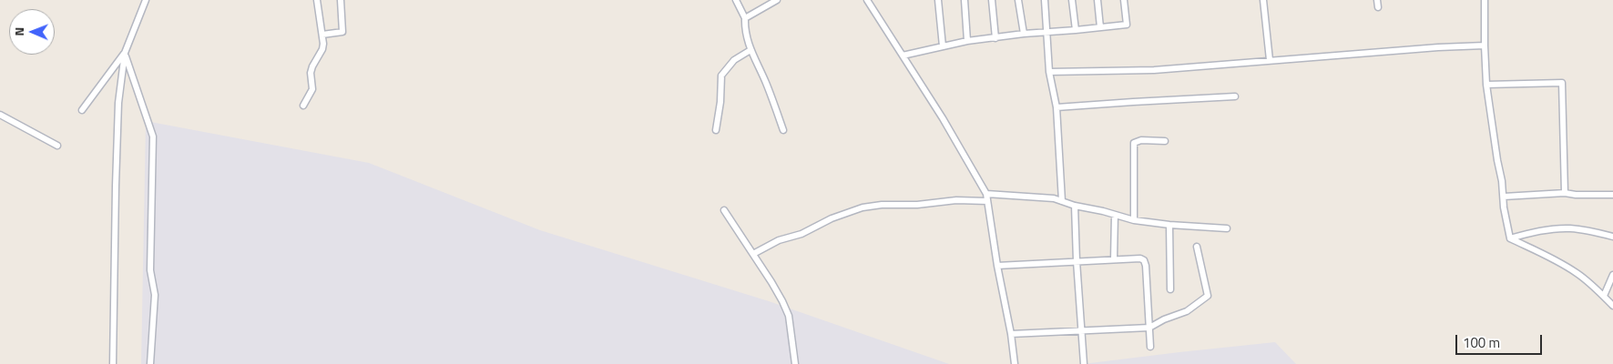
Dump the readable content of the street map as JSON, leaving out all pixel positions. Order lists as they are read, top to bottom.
{
  "scale_bar": "100 m",
  "north": "left"
}
